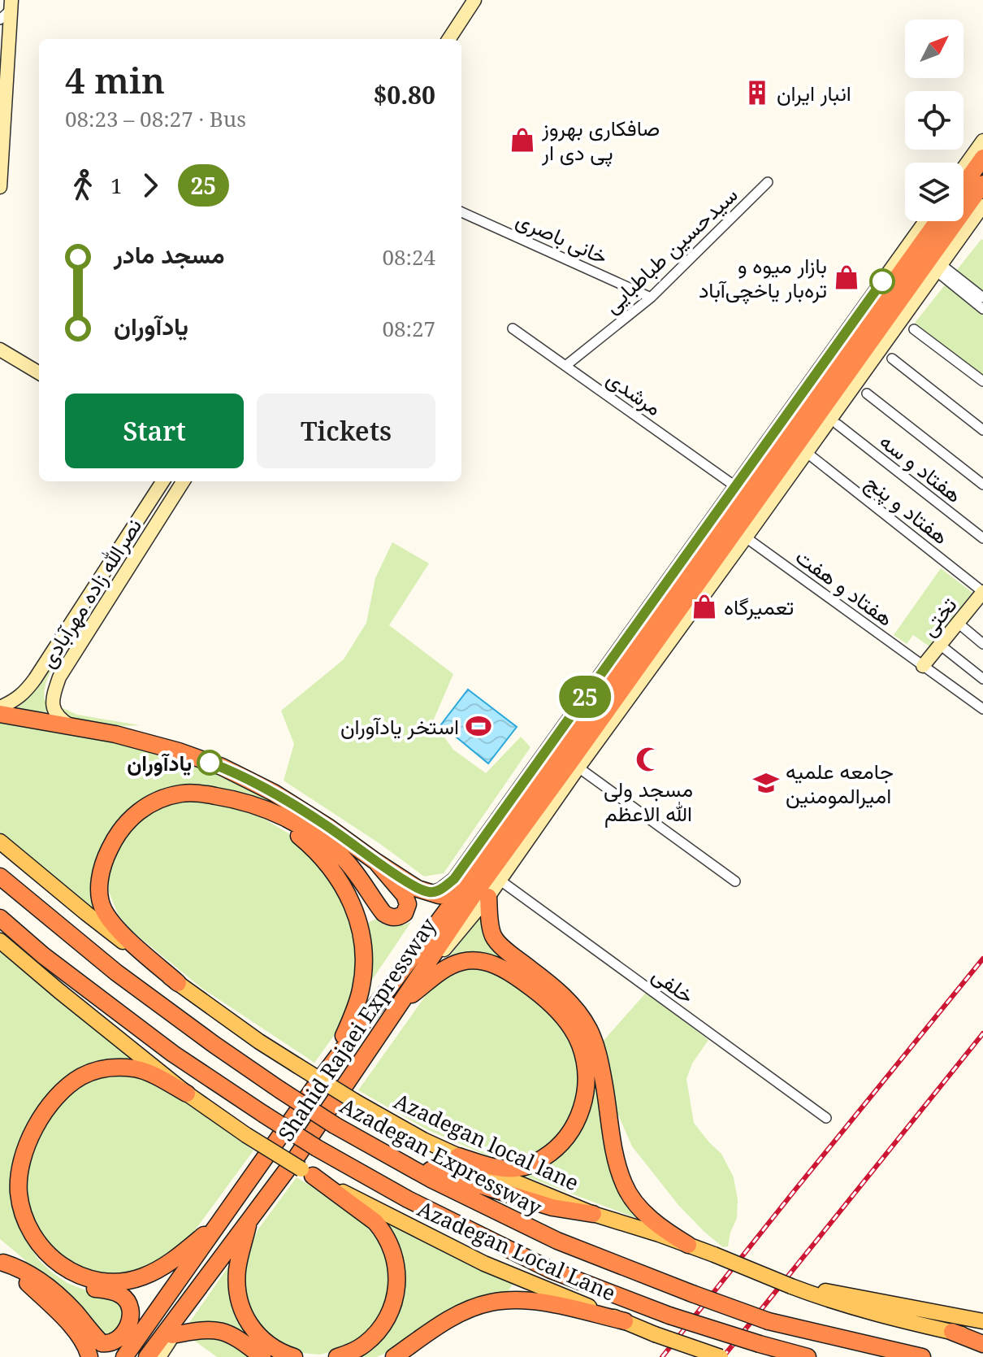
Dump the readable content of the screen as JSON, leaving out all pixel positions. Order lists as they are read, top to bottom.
{
  "streets": {
    "highway": ["Shahid Rajaei Expressway", "Azadegan Expressway"],
    "main road": ["Azadegan local lane", "Azadegan Local Lane"],
    "street": [
      "خانی باصری",
      "سیدحسین طباطبایی",
      "مرشدی",
      "هفتاد و سه",
      "هفتاد و پنج",
      "هفتاد و هفت",
      "نصرالله زاده مهرآبادی",
      "تختی",
      "خلفی"
    ]
  },
  "crossings": [
    ["خانی باصری", "سیدحسین طباطبایی"],
    ["سیدحسین طباطبایی", "مرشدی"],
    ["هفتاد و پنج", "تختی"],
    ["هفتاد و هفت", "تختی"]
  ],
  "places": {
    "building": ["انبار ایران"],
    "shop": ["صافکاری بهروز پی دی ار", "بازار میوه و تره‌بار یاخچی‌آباد", "تعمیرگاه"],
    "sports": ["استخر یادآوران"],
    "mosque": ["مسجد ولی الله الاعظم"],
    "other": ["یادآوران"],
    "school or university": ["جامعه علمیه امیرالمومنین"]
  },
  "lines": ["bus line 25"],
  "north": "top right",
  "page": {
    "on_map": "25",
    "heading": ["4 min", "08:23 – 08:27 · Bus", "$0.80"],
    "legs": ["1", "25"],
    "list": [
      {
        "name": "مسجد مادر",
        "value": "08:24"
      },
      {
        "name": "یادآوران",
        "value": "08:27"
      }
    ],
    "buttons": ["Start", "Tickets"]
  }
}
